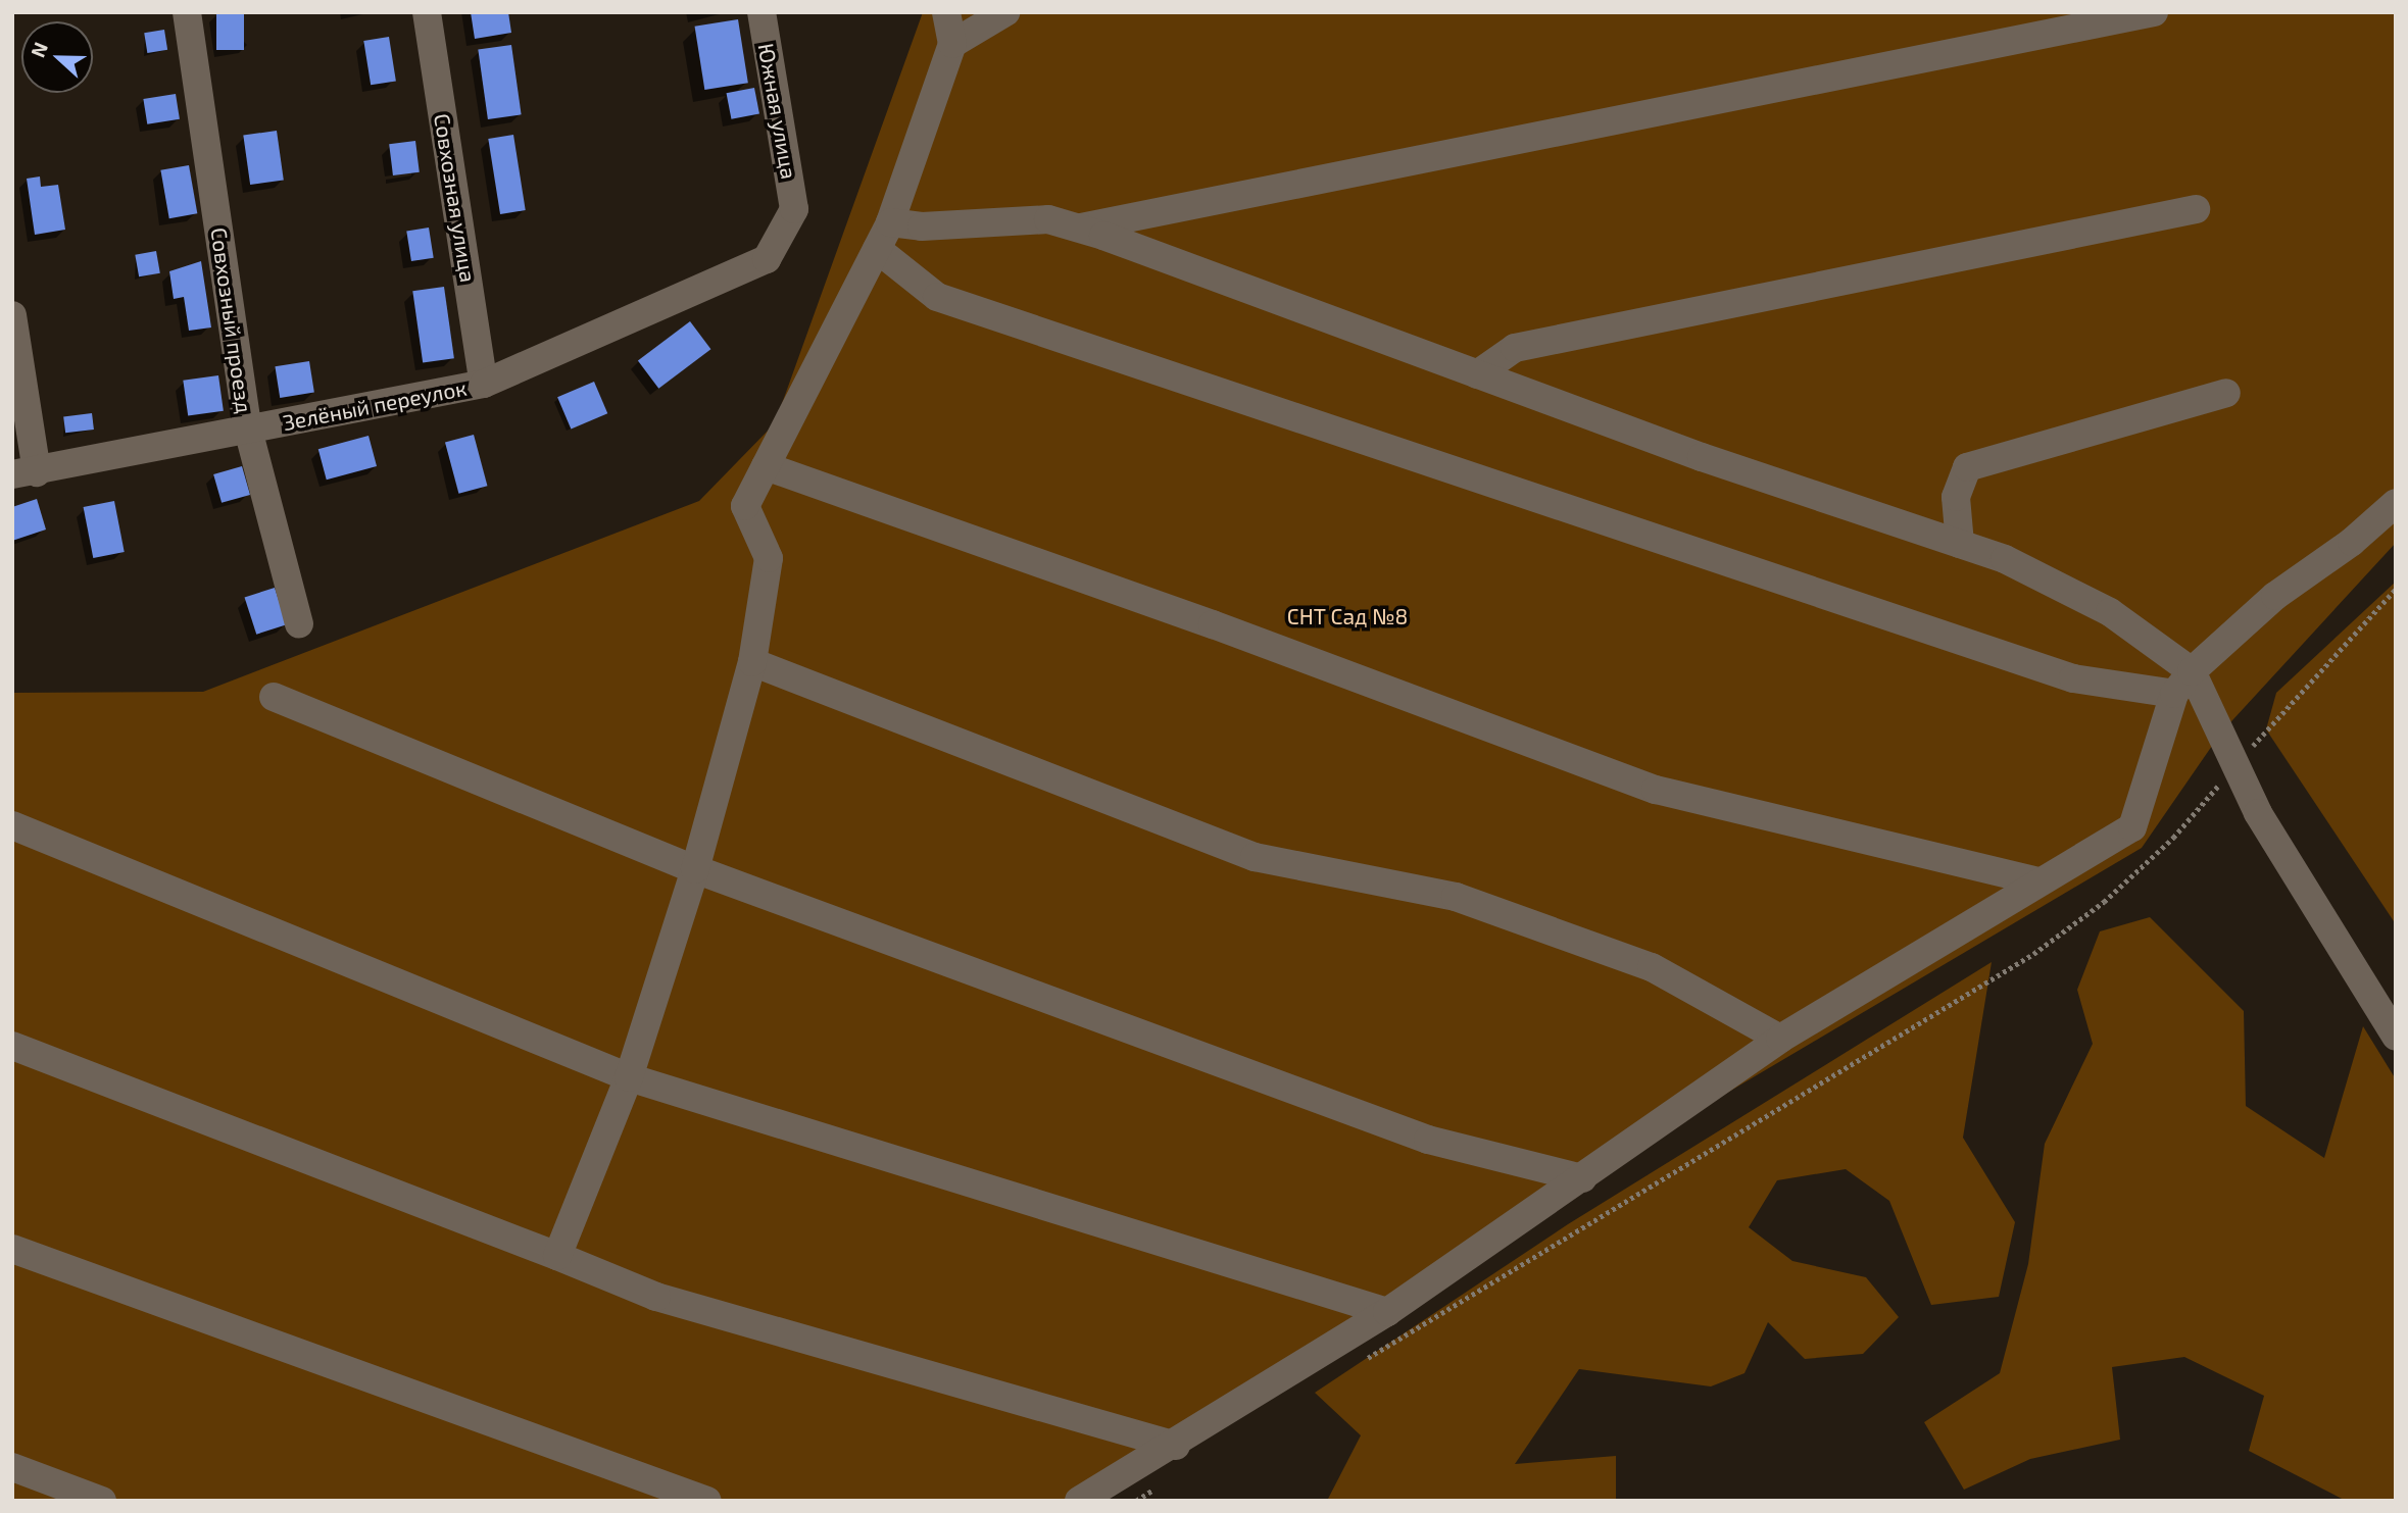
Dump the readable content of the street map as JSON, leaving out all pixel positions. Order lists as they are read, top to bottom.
{
  "streets": {
    "street": [
      "Южная улица",
      "Совхозная улица",
      "Совхозный проезд",
      "Зелёный переулок"
    ]
  },
  "crossings": [
    ["Южная улица", "Зелёный переулок"],
    ["Совхозная улица", "Зелёный переулок"],
    ["Совхозный проезд", "Зелёный переулок"]
  ],
  "parks": ["СНТ Сад №8"],
  "north": "left"
}
